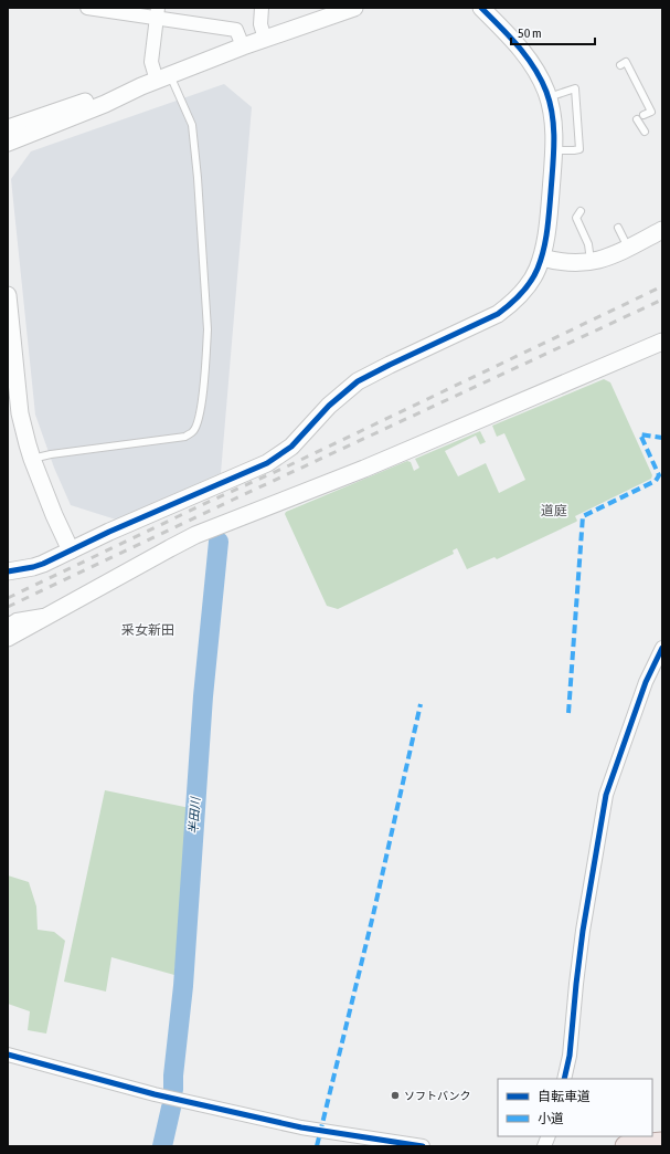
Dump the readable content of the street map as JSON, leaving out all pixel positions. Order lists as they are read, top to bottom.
{
  "districts": ["道庭", "采女新田"],
  "water": ["半田川"],
  "places": ["ソフトバンク"],
  "legend": ["自転車道", "小道"],
  "scale_bar": "50 m"
}
